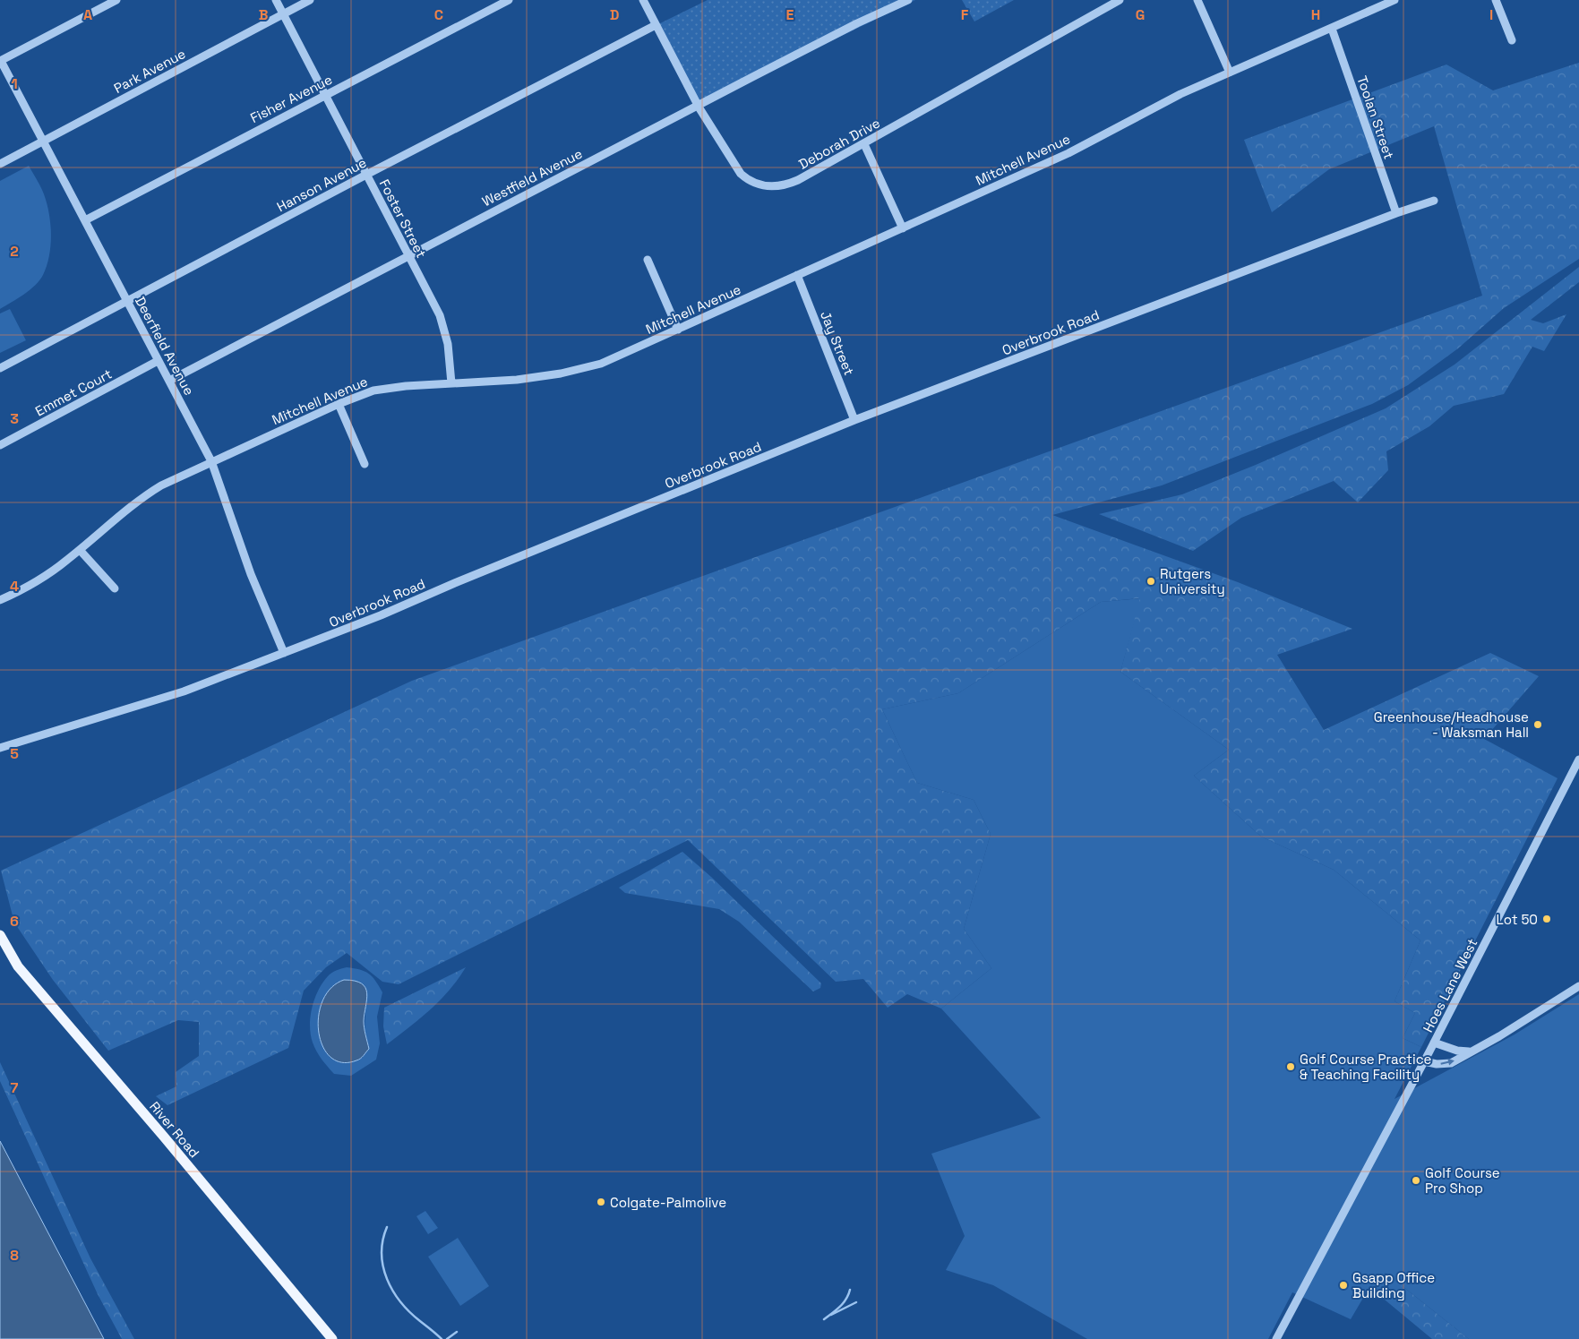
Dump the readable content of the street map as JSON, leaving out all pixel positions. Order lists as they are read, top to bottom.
{
  "streets": {
    "main road": ["River Road"],
    "street": [
      "Park Avenue",
      "Fisher Avenue",
      "Toolan Street",
      "Deborah Drive",
      "Mitchell Avenue",
      "Westfield Avenue",
      "Hanson Avenue",
      "Foster Street",
      "Overbrook Road",
      "Jay Street",
      "Deerfield Avenue",
      "Emmet Court",
      "Hoes Lane West"
    ]
  },
  "crossings": [
    ["Park Avenue", "Foster Street"],
    ["Park Avenue", "Deerfield Avenue"],
    ["Fisher Avenue", "Foster Street"],
    ["Fisher Avenue", "Deerfield Avenue"],
    ["Toolan Street", "Mitchell Avenue"],
    ["Toolan Street", "Overbrook Road"],
    ["Deborah Drive", "Westfield Avenue"],
    ["Deborah Drive", "Hanson Avenue"],
    ["Mitchell Avenue", "Foster Street"],
    ["Mitchell Avenue", "Jay Street"],
    ["Mitchell Avenue", "Deerfield Avenue"],
    ["Westfield Avenue", "Foster Street"],
    ["Westfield Avenue", "Deerfield Avenue"],
    ["Hanson Avenue", "Foster Street"],
    ["Hanson Avenue", "Deerfield Avenue"],
    ["Overbrook Road", "Jay Street"],
    ["Overbrook Road", "Deerfield Avenue"],
    ["Deerfield Avenue", "Emmet Court"]
  ],
  "places": [
    "Rutgers University",
    "Greenhouse/Headhouse - Waksman Hall",
    "Lot 50",
    "Golf Course Practice & Teaching Facility",
    "Golf Course Pro Shop",
    "Colgate-Palmolive",
    "Gsapp Office Building"
  ],
  "grid": {
    "columns": [
      "A",
      "B",
      "C",
      "D",
      "E",
      "F",
      "G",
      "H",
      "I"
    ],
    "rows": [
      "1",
      "2",
      "3",
      "4",
      "5",
      "6",
      "7",
      "8"
    ]
  }
}
